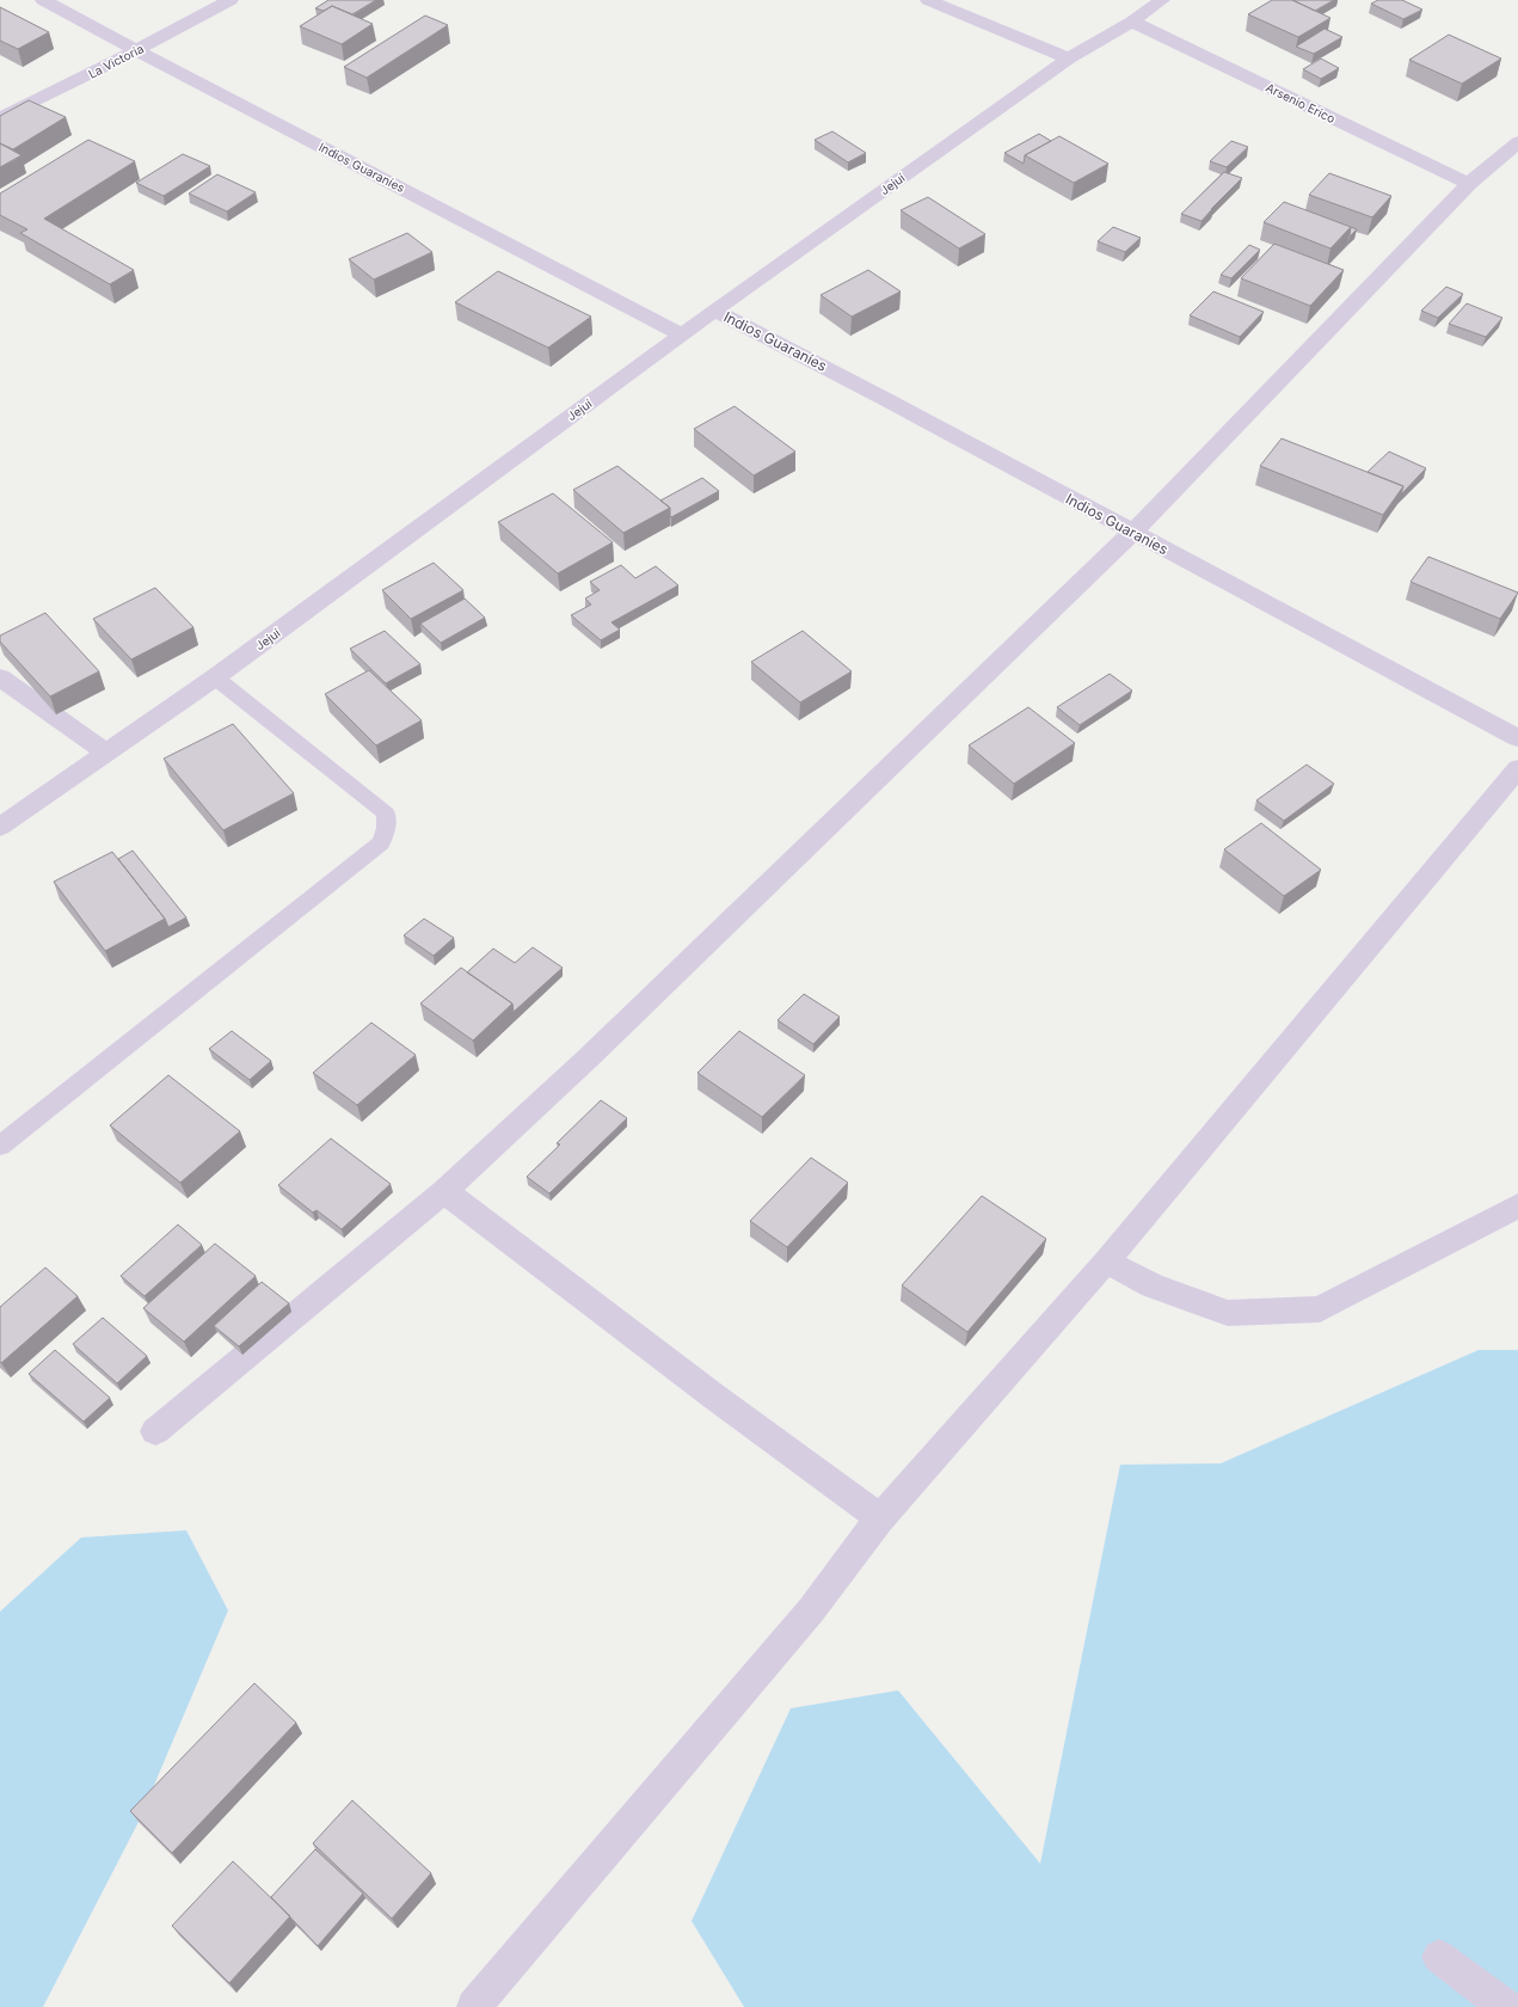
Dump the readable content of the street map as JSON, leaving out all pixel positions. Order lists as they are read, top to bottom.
{
  "streets": {
    "street": [
      "La Victoria",
      "Arsenio Erico",
      "Indios Guaraníes",
      "Jejuí"
    ]
  },
  "crossings": [
    ["La Victoria", "Indios Guaraníes"],
    ["Arsenio Erico", "Jejuí"],
    ["Indios Guaraníes", "Jejuí"]
  ]
}
